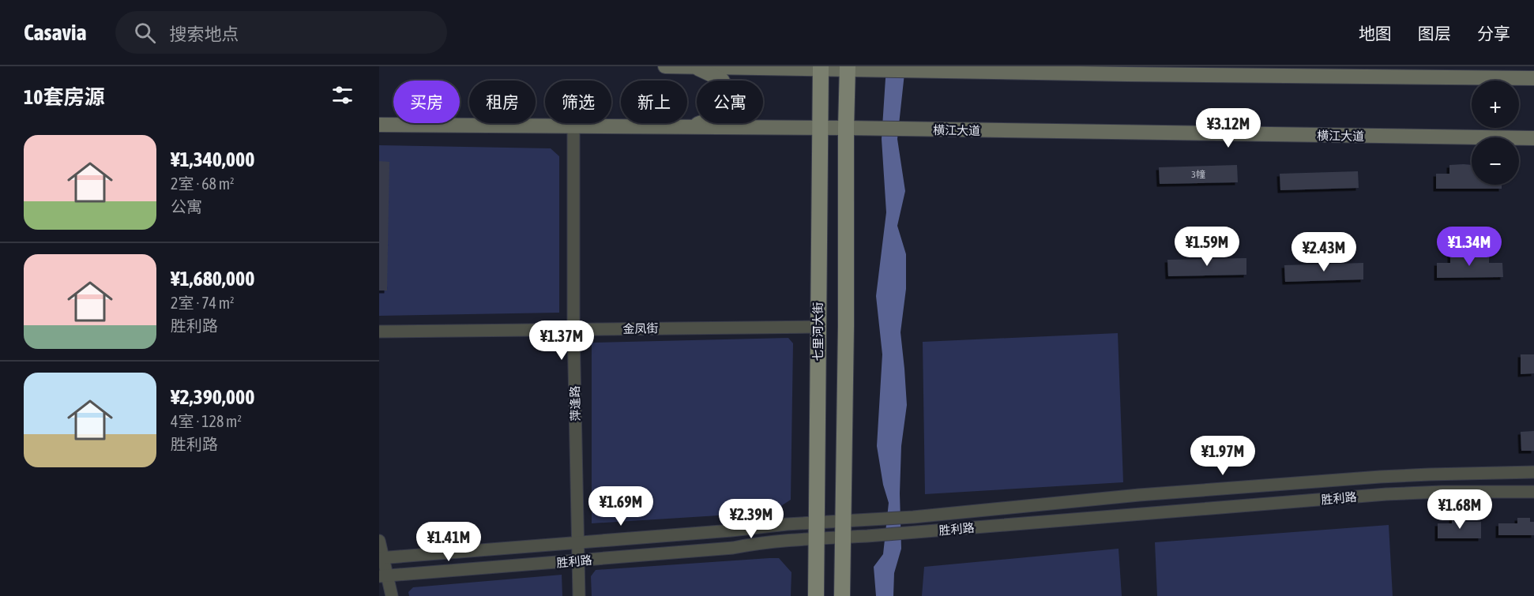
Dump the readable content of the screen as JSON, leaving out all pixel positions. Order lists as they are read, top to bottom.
{
  "streets": {
    "main road": ["横江大道", "七里河大街"],
    "street": ["金凤街", "萍逢路", "胜利路"]
  },
  "crossings": [
    ["横江大道", "七里河大街"],
    ["横江大道", "萍逢路"],
    ["金凤街", "七里河大街"],
    ["金凤街", "萍逢路"],
    ["七里河大街", "胜利路"],
    ["萍逢路", "胜利路"]
  ],
  "house_numbers": ["3幢"],
  "page": {
    "header": "Casavia",
    "search": "搜索地点",
    "nav": ["地图", "图层", "分享"],
    "heading": "10套房源",
    "map_buttons": ["+", "−"],
    "chip": [
      "买房",
      "租房",
      "筛选",
      "新上",
      "公寓"
    ],
    "price": [
      "¥3.12M",
      "¥1.59M",
      "¥1.34M",
      "¥2.43M",
      "¥1.37M",
      "¥1.97M",
      "¥1.69M",
      "¥1.68M",
      "¥2.39M",
      "¥1.41M"
    ],
    "list": [
      {
        "name": "¥1,340,000",
        "note": "2室 · 68 m² · 公寓"
      },
      {
        "name": "¥1,680,000",
        "note": "2室 · 74 m² · 胜利路"
      },
      {
        "name": "¥2,390,000",
        "note": "4室 · 128 m² · 胜利路"
      }
    ]
  }
}
